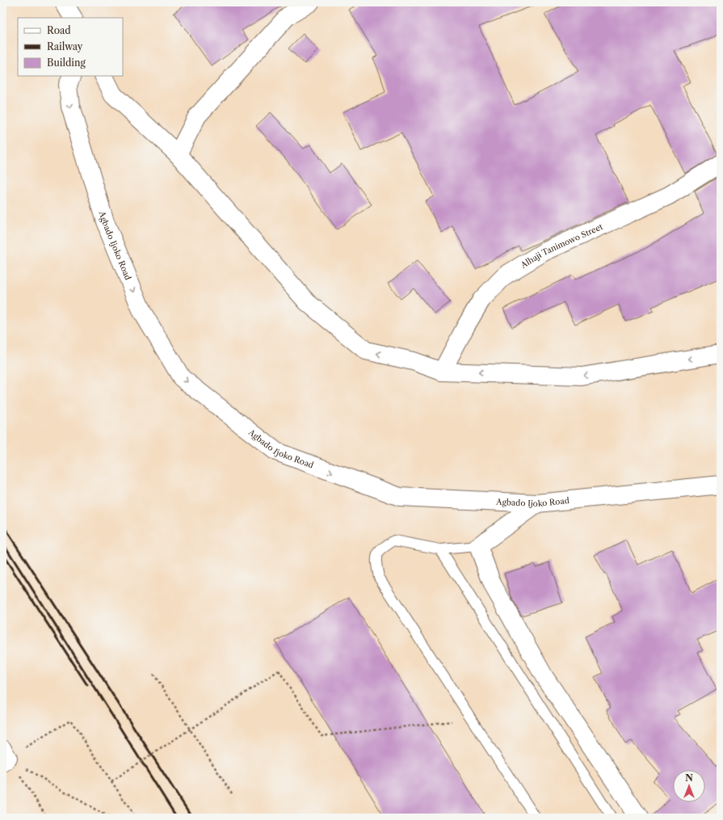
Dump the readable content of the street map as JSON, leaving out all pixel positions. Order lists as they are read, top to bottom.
{
  "streets": {
    "main road": ["Agbado Ijoko Road", "Alhaji Tanimowo Street"]
  },
  "legend": ["Road", "Railway", "Building"],
  "north": "top"
}
